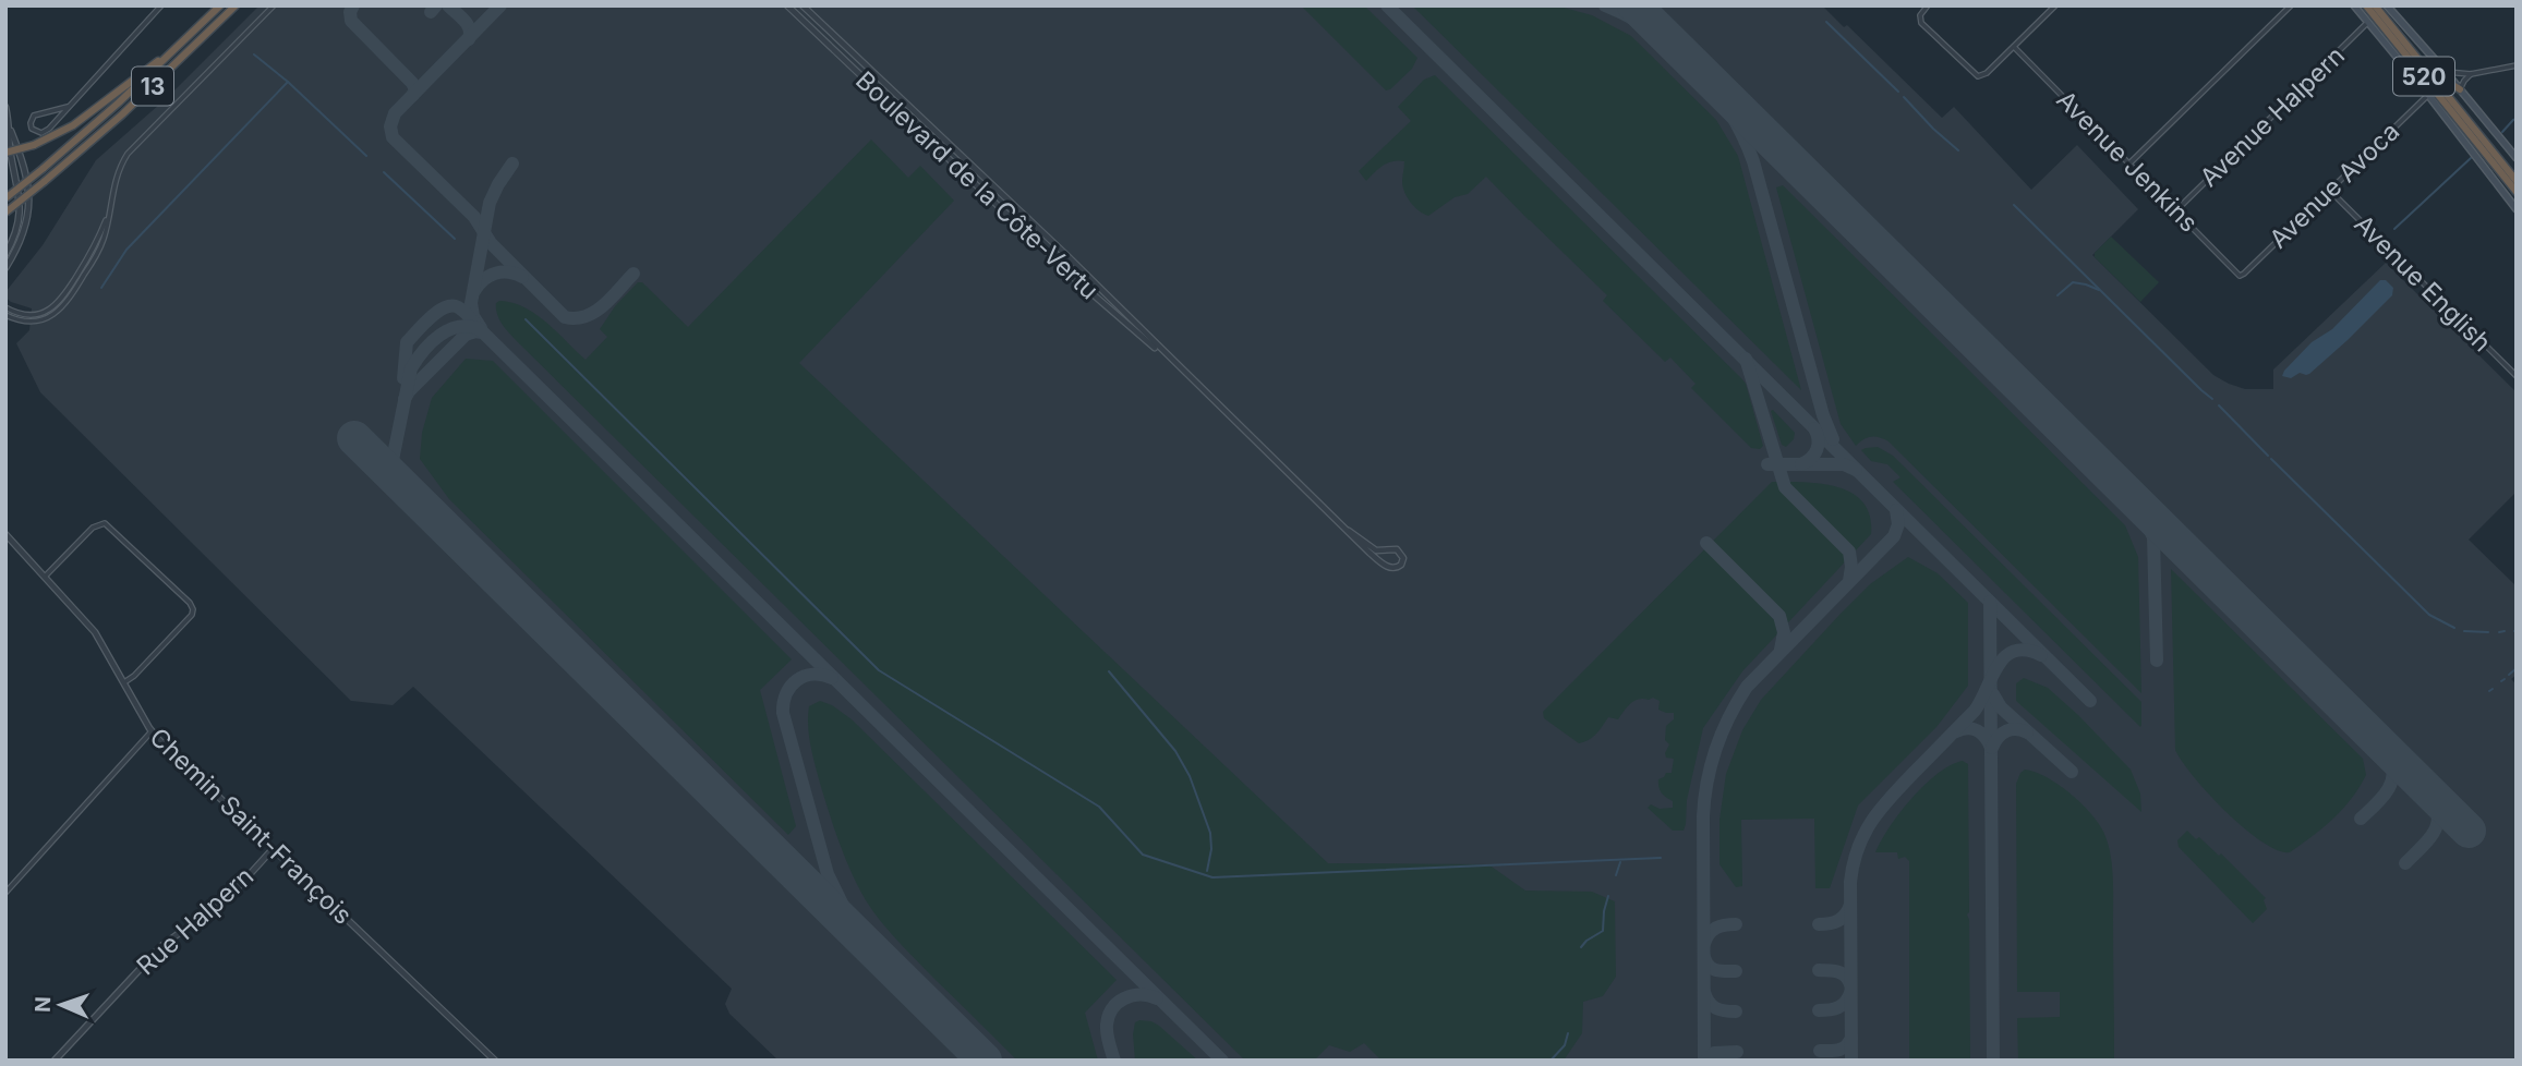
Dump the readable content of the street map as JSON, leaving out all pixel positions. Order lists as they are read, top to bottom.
{
  "streets": {
    "highway": ["520", "13"],
    "street": [
      "Avenue Halpern",
      "Avenue Jenkins",
      "Boulevard de la Côte-Vertu",
      "Avenue Avoca",
      "Avenue English",
      "Chemin Saint-François",
      "Rue Halpern"
    ]
  },
  "crossings": [
    ["Avenue Halpern", "Avenue Jenkins"],
    ["Avenue Jenkins", "Avenue Avoca"],
    ["Avenue Avoca", "Avenue English"],
    ["Chemin Saint-François", "Rue Halpern"]
  ],
  "north": "left"
}
